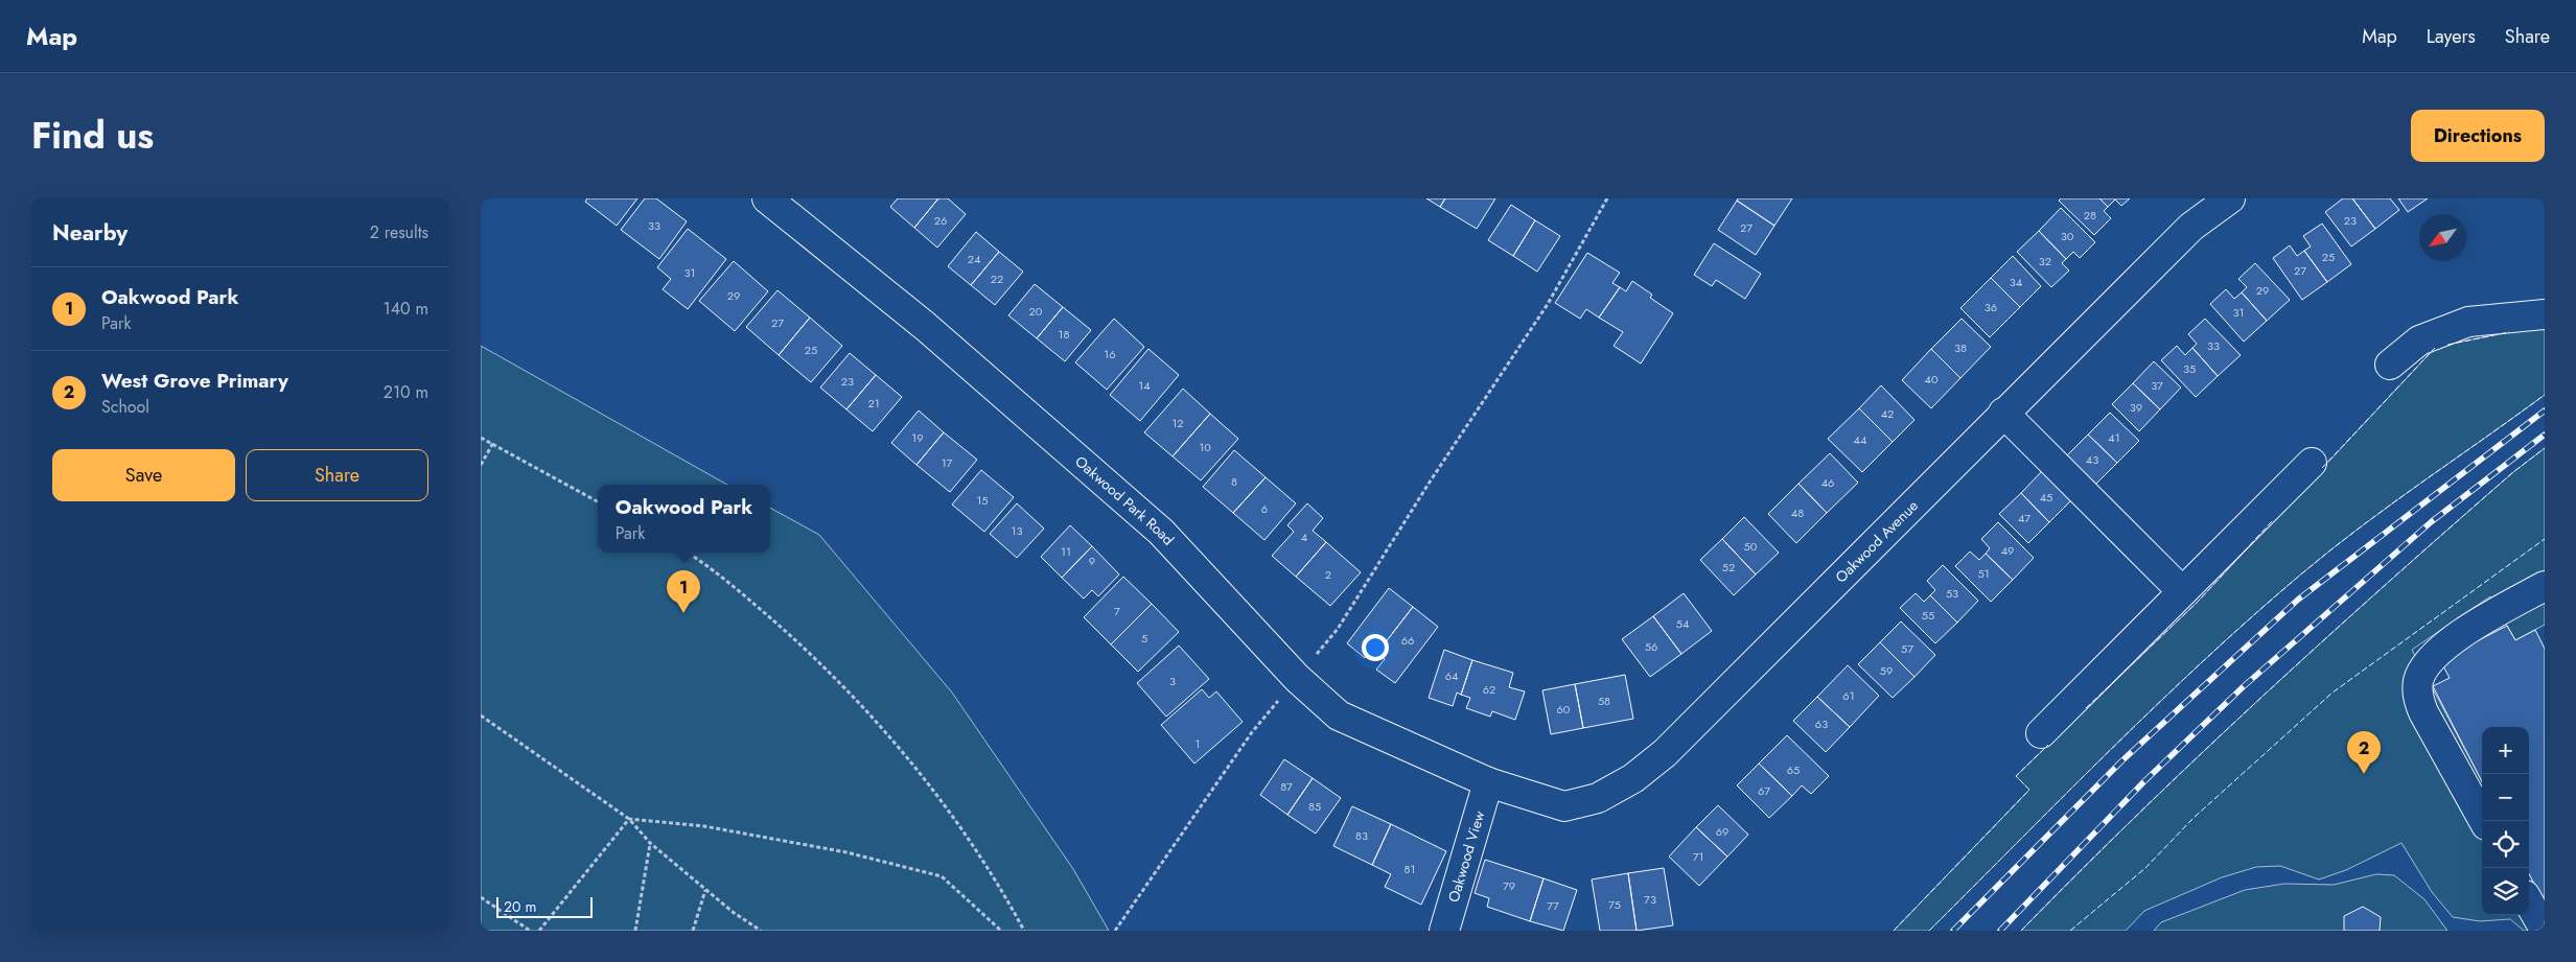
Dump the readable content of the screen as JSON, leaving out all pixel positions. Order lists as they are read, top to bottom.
{
  "streets": {
    "street": ["Oakwood Park Road", "Oakwood Avenue", "Oakwood View"]
  },
  "crossings": [
    ["Oakwood Park Road", "Oakwood Avenue"],
    ["Oakwood Park Road", "Oakwood View"],
    ["Oakwood Avenue", "Oakwood View"]
  ],
  "house_numbers": [
    "28",
    "26",
    "23",
    "33",
    "27",
    "30",
    "25",
    "24",
    "32",
    "27",
    "31",
    "22",
    "34",
    "29",
    "29",
    "36",
    "20",
    "31",
    "27",
    "18",
    "33",
    "38",
    "25",
    "16",
    "35",
    "40",
    "23",
    "14",
    "37",
    "21",
    "39",
    "42",
    "12",
    "19",
    "41",
    "44",
    "10",
    "43",
    "17",
    "8",
    "46",
    "45",
    "15",
    "6",
    "48",
    "47",
    "13",
    "4",
    "50",
    "49",
    "11",
    "9",
    "52",
    "51",
    "2",
    "53",
    "7",
    "55",
    "54",
    "5",
    "66",
    "56",
    "57",
    "59",
    "64",
    "3",
    "62",
    "61",
    "58",
    "60",
    "63",
    "1",
    "65",
    "87",
    "67",
    "85",
    "69",
    "83",
    "71",
    "81",
    "79",
    "73",
    "75",
    "77"
  ],
  "scale_bar": "20 m",
  "north": "bottom left",
  "page": {
    "header": "Map",
    "nav": ["Map", "Layers", "Share"],
    "title": "Find us",
    "buttons": [
      "Directions",
      ["Save", "Share"]
    ],
    "heading": ["Nearby", "2 results"],
    "list": [
      {
        "mark": "1",
        "name": "Oakwood Park",
        "note": "Park",
        "value": "140 m"
      },
      {
        "mark": "2",
        "name": "West Grove Primary",
        "note": "School",
        "value": "210 m"
      }
    ],
    "popup": ["Oakwood Park", "Park"],
    "pins": ["1", "2"],
    "map_buttons": ["+", "−"],
    "scale": "20 m"
  }
}
